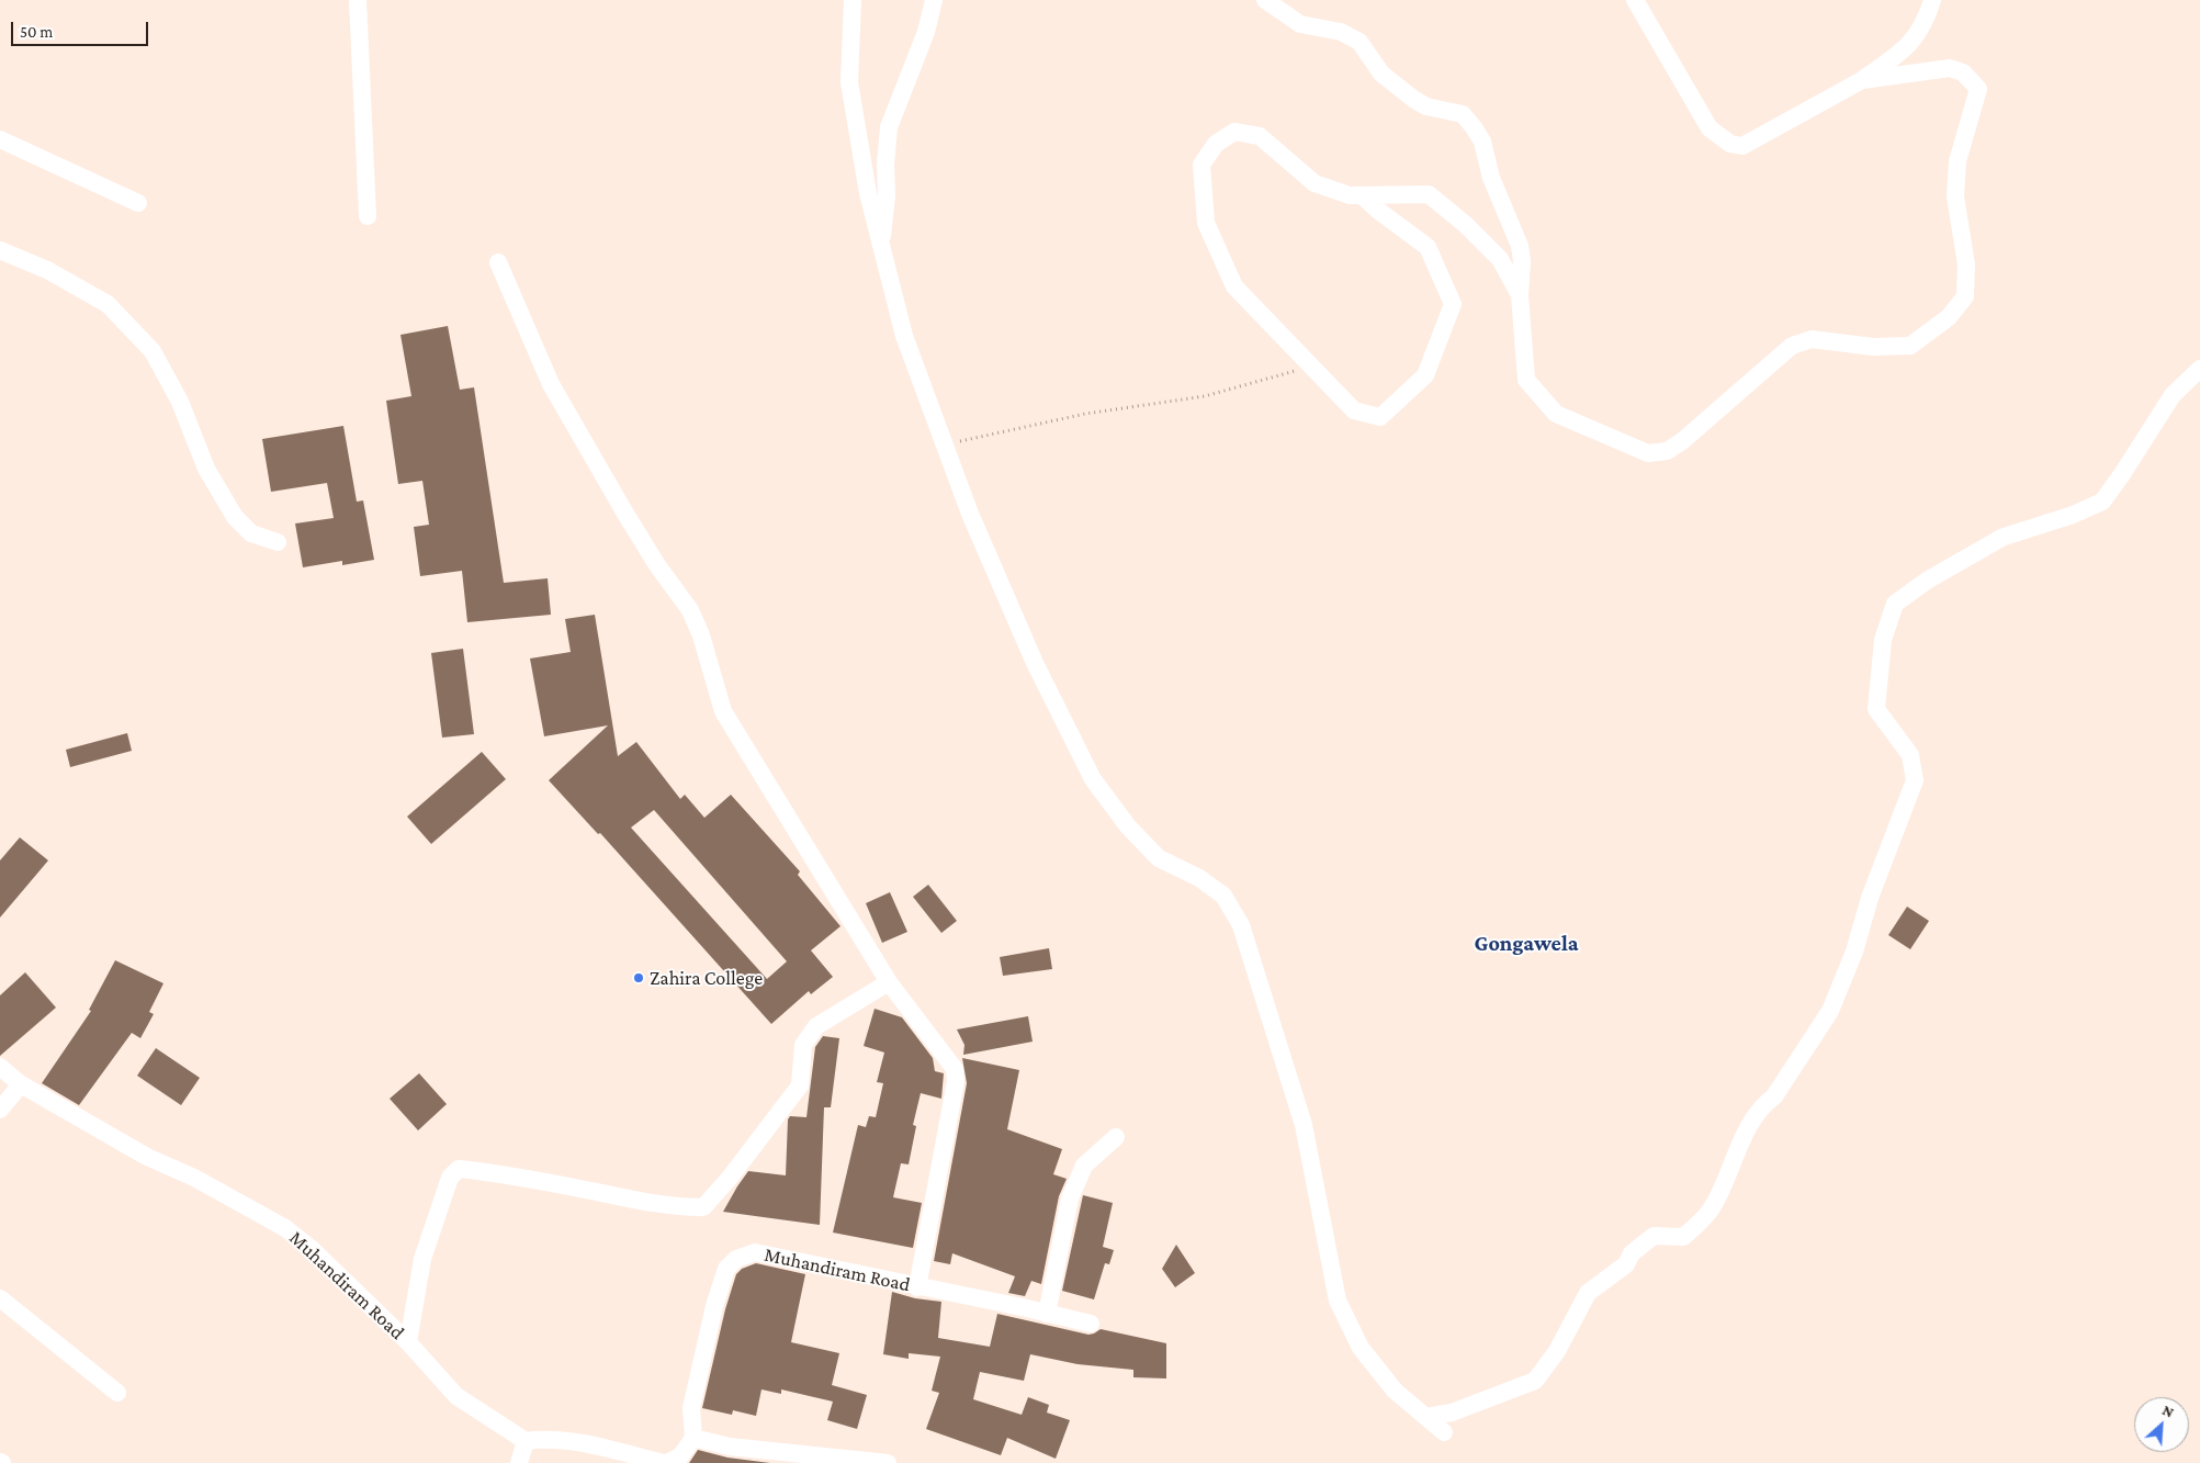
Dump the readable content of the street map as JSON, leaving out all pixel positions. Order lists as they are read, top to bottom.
{
  "streets": {
    "street": ["Muhandiram Road"]
  },
  "districts": ["Gongawela"],
  "places": ["Zahira College"],
  "scale_bar": "50 m",
  "north": "top right"
}
